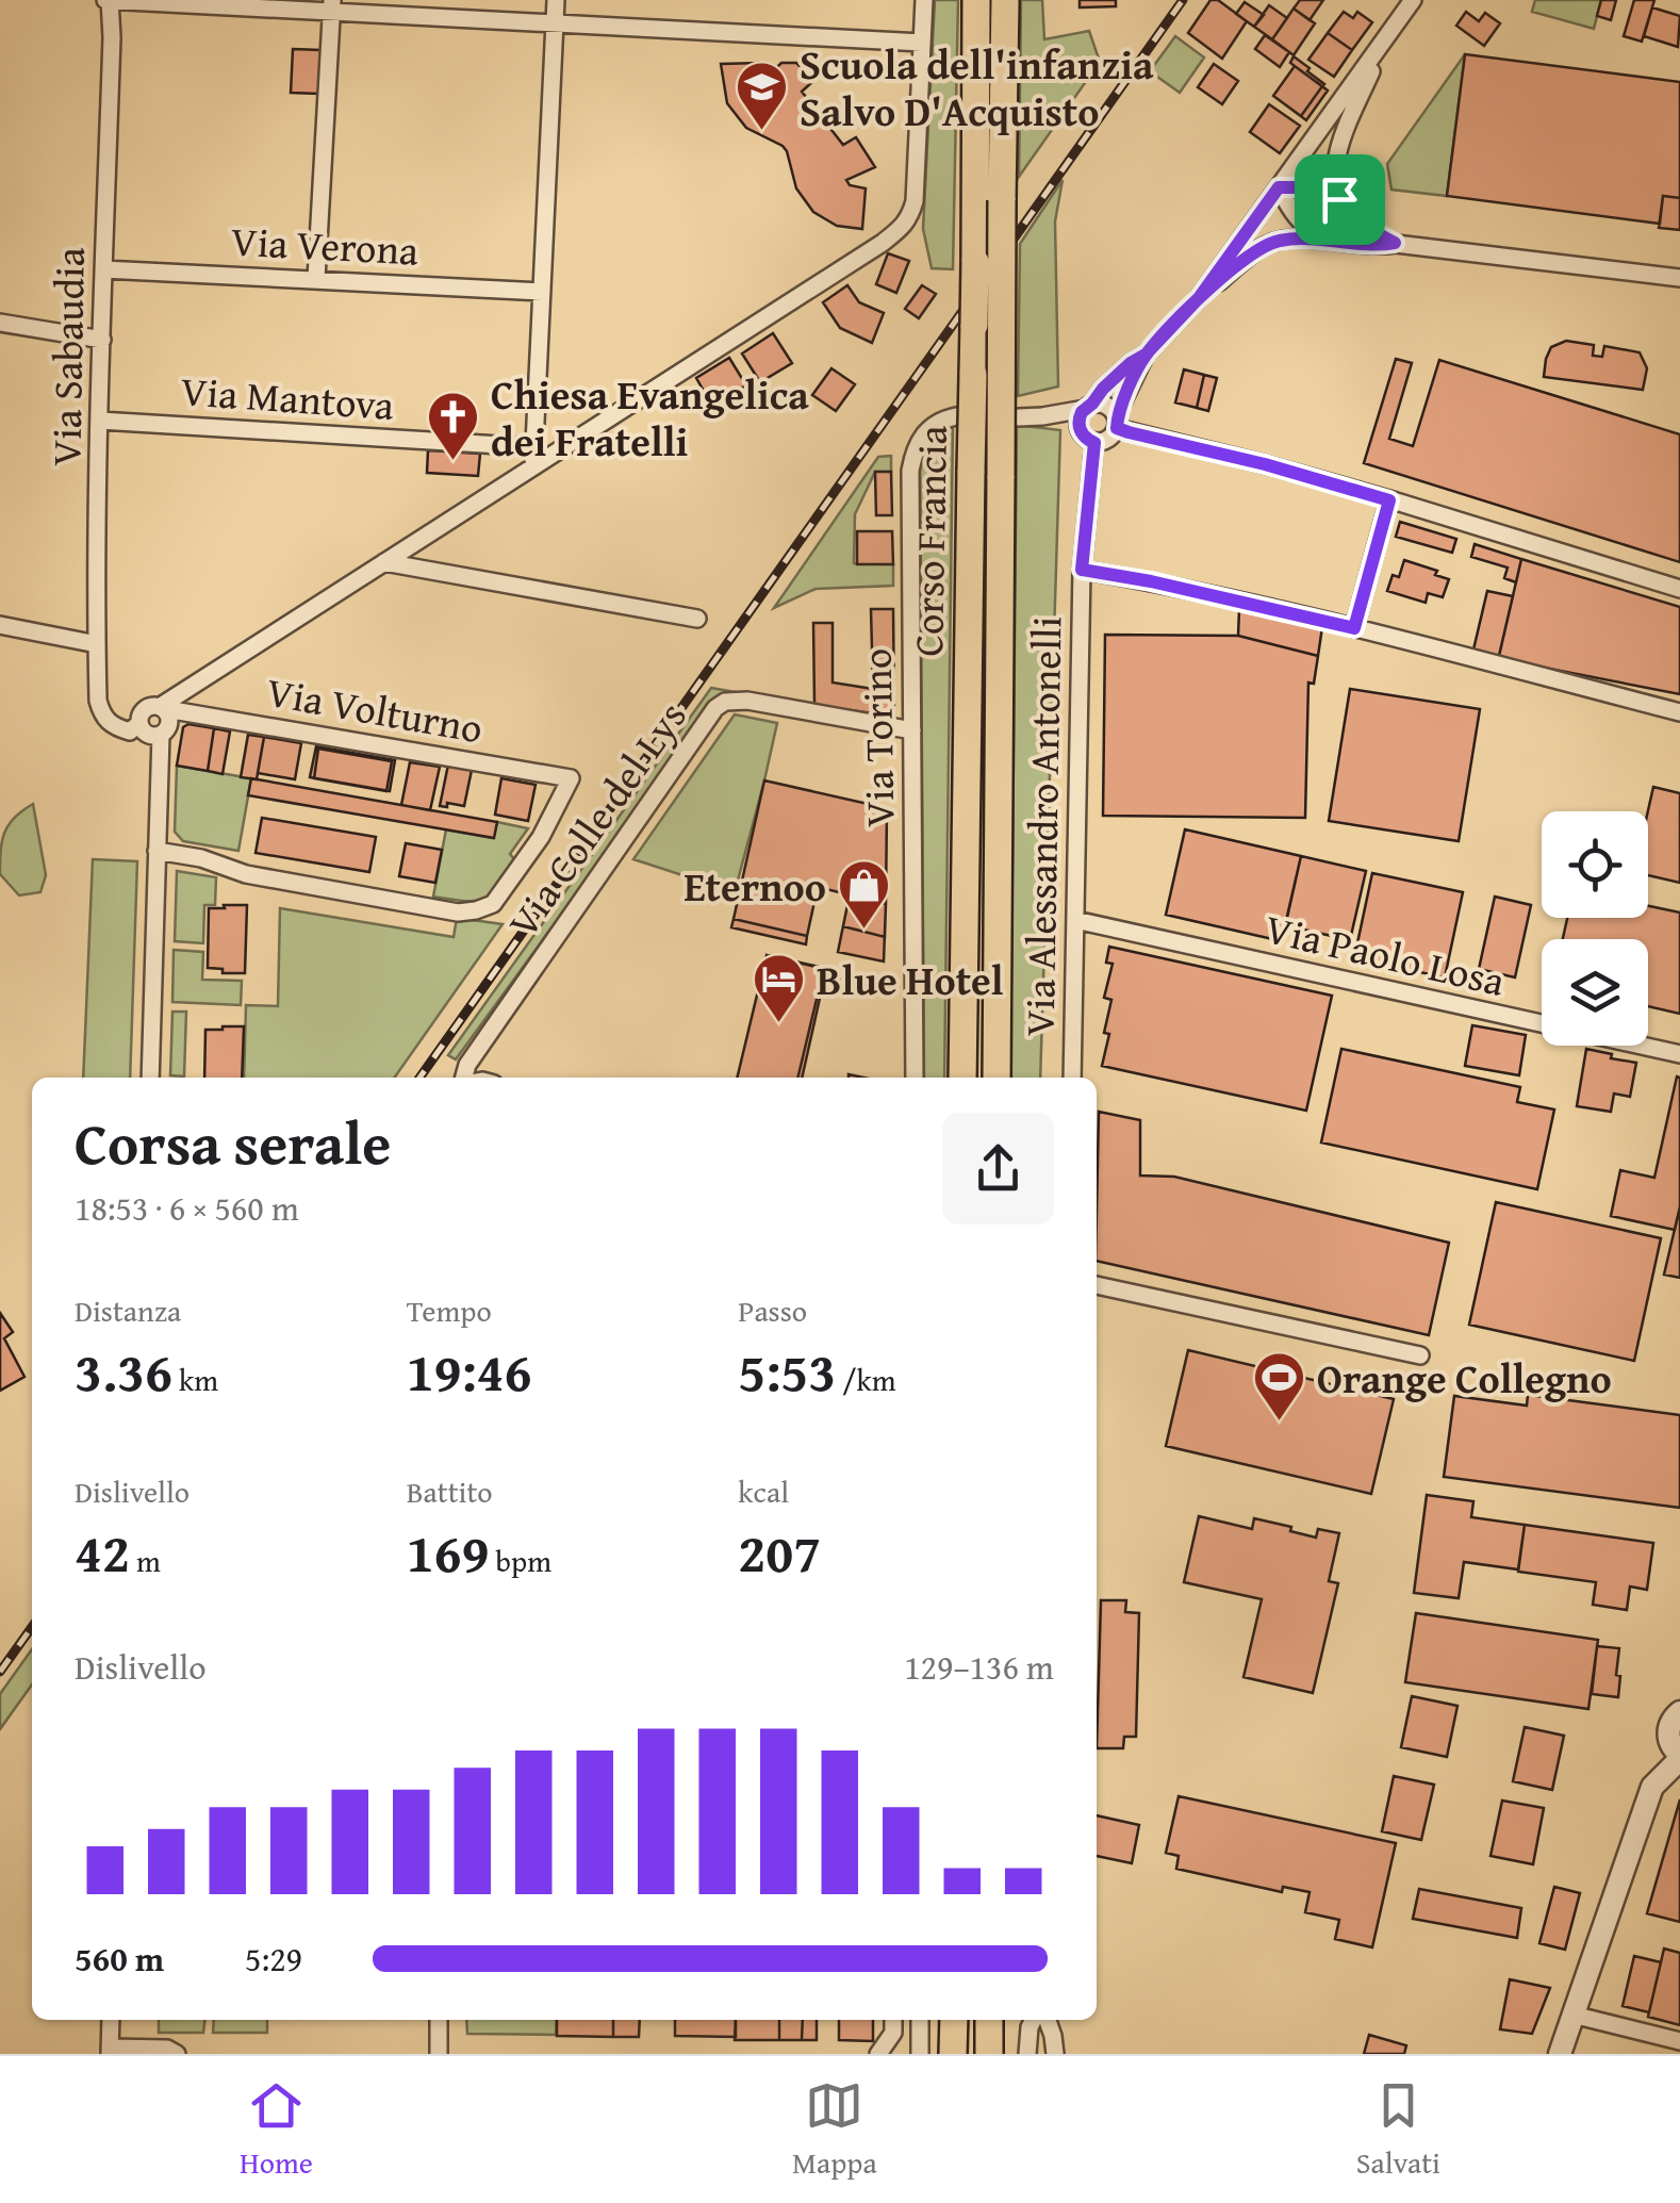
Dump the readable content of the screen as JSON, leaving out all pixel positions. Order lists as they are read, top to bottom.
{
  "streets": {
    "main road": ["Corso Francia"],
    "street": [
      "Via Verona",
      "Via Sabaudia",
      "Via Mantova",
      "Via Volturno",
      "Via Torino",
      "Via Colle del Lys",
      "Via Alessandro Antonelli",
      "Via Paolo Losa"
    ]
  },
  "crossings": [
    ["Via Verona", "Via Sabaudia"],
    ["Via Sabaudia", "Via Mantova"],
    ["Via Sabaudia", "Via Volturno"],
    ["Via Torino", "Via Colle del Lys"],
    ["Via Alessandro Antonelli", "Via Paolo Losa"]
  ],
  "places": {
    "school or university": ["Scuola dell'infanzia Salvo D'Acquisto"],
    "church": ["Chiesa Evangelica dei Fratelli"],
    "shop": ["Eternoo"],
    "hotel": ["Blue Hotel"],
    "sports": ["Orange Collegno"]
  },
  "page": {
    "heading": ["Corsa serale", "18:53 · 6 × 560 m"],
    "stats": [
      ["Distanza", "3.36 km"],
      ["Tempo", "19:46"],
      ["Passo", "5:53 /km"],
      ["Dislivello", "42 m"],
      ["Battito", "169 bpm"],
      ["kcal", "207"]
    ],
    "chart": ["Dislivello", "129–136 m"],
    "list": [
      {
        "name": "560 m",
        "note": "5:29"
      }
    ],
    "tabs": ["Home", "Mappa", "Salvati"]
  }
}
